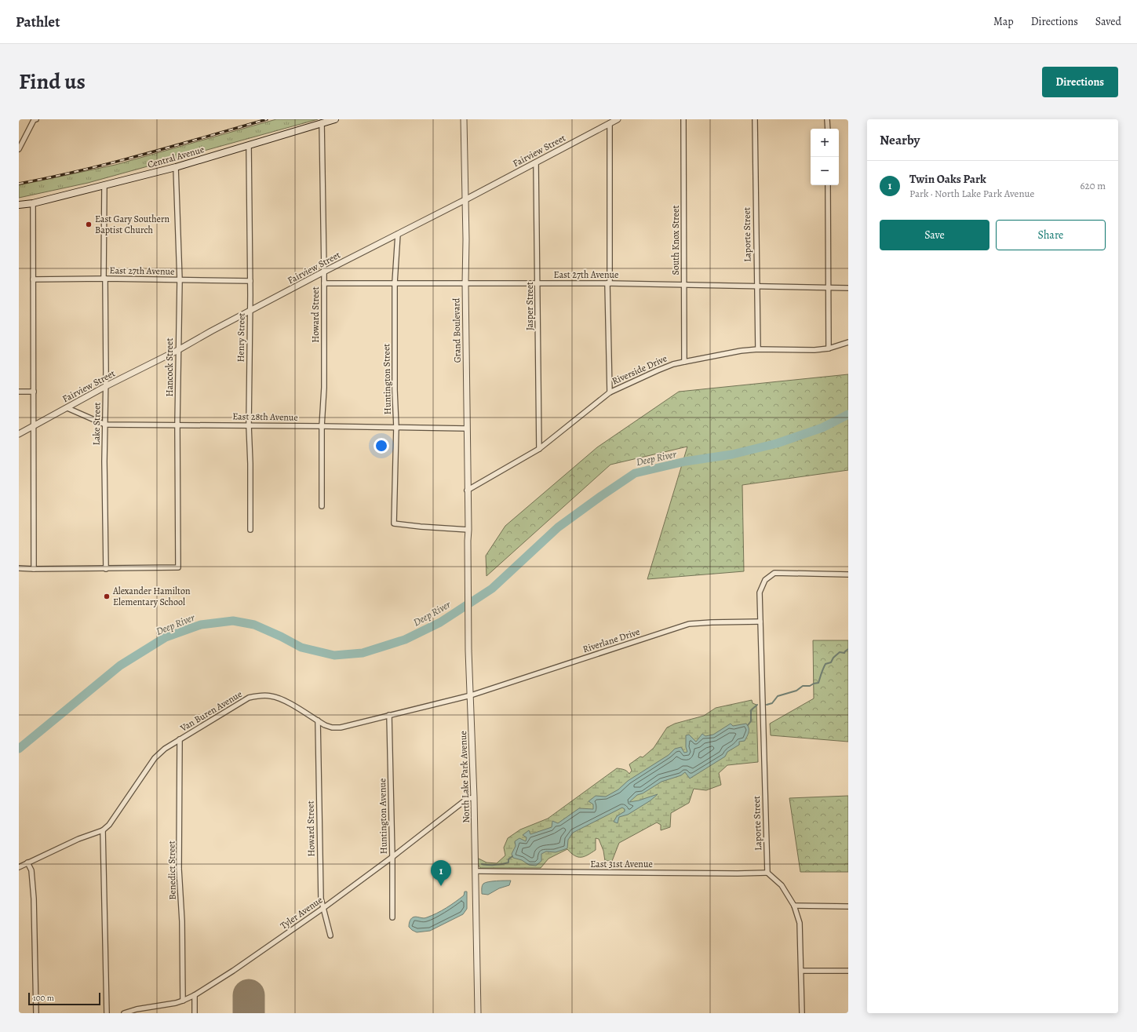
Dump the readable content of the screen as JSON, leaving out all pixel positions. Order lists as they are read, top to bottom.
{
  "streets": {
    "main road": ["Central Avenue"],
    "street": [
      "Fairview Street",
      "Laporte Street",
      "South Knox Street",
      "East 27th Avenue",
      "Jasper Street",
      "Howard Street",
      "Grand Boulevard",
      "Henry Street",
      "Hancock Street",
      "Riverside Drive",
      "Huntington Street",
      "East 28th Avenue",
      "Lake Street",
      "Riverlane Drive",
      "Van Buren Avenue",
      "North Lake Park Avenue",
      "Huntington Avenue",
      "East 31st Avenue",
      "Benedict Street",
      "Tyler Avenue"
    ]
  },
  "crossings": [
    ["Fairview Street", "Jasper Street"],
    ["Fairview Street", "Howard Street"],
    ["Fairview Street", "Grand Boulevard"],
    ["Fairview Street", "Henry Street"],
    ["Fairview Street", "Hancock Street"],
    ["Fairview Street", "Huntington Street"],
    ["Fairview Street", "East 28th Avenue"],
    ["Fairview Street", "Lake Street"],
    ["Central Avenue", "Howard Street"],
    ["Central Avenue", "Henry Street"],
    ["Central Avenue", "Hancock Street"],
    ["Central Avenue", "Lake Street"],
    ["Laporte Street", "East 27th Avenue"],
    ["Laporte Street", "Riverside Drive"],
    ["Laporte Street", "Riverlane Drive"],
    ["Laporte Street", "East 31st Avenue"],
    ["South Knox Street", "East 27th Avenue"],
    ["South Knox Street", "Riverside Drive"],
    ["East 27th Avenue", "Jasper Street"],
    ["East 27th Avenue", "Howard Street"],
    ["East 27th Avenue", "Grand Boulevard"],
    ["East 27th Avenue", "Henry Street"],
    ["East 27th Avenue", "Hancock Street"],
    ["East 27th Avenue", "Huntington Street"],
    ["East 27th Avenue", "Lake Street"],
    ["Jasper Street", "Riverside Drive"],
    ["Howard Street", "East 28th Avenue"],
    ["Howard Street", "Van Buren Avenue"],
    ["Howard Street", "Tyler Avenue"],
    ["Grand Boulevard", "Riverside Drive"],
    ["Grand Boulevard", "Huntington Street"],
    ["Grand Boulevard", "East 28th Avenue"],
    ["Grand Boulevard", "North Lake Park Avenue"],
    ["Henry Street", "East 28th Avenue"],
    ["Hancock Street", "East 28th Avenue"],
    ["Hancock Street", "Lake Street"],
    ["Huntington Street", "East 28th Avenue"],
    ["East 28th Avenue", "Lake Street"],
    ["Riverlane Drive", "Van Buren Avenue"],
    ["Riverlane Drive", "North Lake Park Avenue"],
    ["Van Buren Avenue", "North Lake Park Avenue"],
    ["Van Buren Avenue", "Huntington Avenue"],
    ["Van Buren Avenue", "Benedict Street"],
    ["North Lake Park Avenue", "East 31st Avenue"],
    ["North Lake Park Avenue", "Tyler Avenue"],
    ["Huntington Avenue", "Tyler Avenue"],
    ["Benedict Street", "Tyler Avenue"]
  ],
  "water": ["Deep River"],
  "places": ["East Gary Southern Baptist Church", "Alexander Hamilton Elementary School"],
  "scale_bar": "100 m",
  "page": {
    "header": "Pathlet",
    "nav": ["Map", "Directions", "Saved"],
    "title": "Find us",
    "buttons": [
      "Directions",
      ["Save", "Share"]
    ],
    "heading": "Nearby",
    "map_buttons": ["+", "−"],
    "list": [
      {
        "mark": "1",
        "name": "Twin Oaks Park",
        "note": "Park · North Lake Park Avenue",
        "value": "620 m"
      }
    ],
    "pins": "1",
    "scale": "100 m"
  }
}
